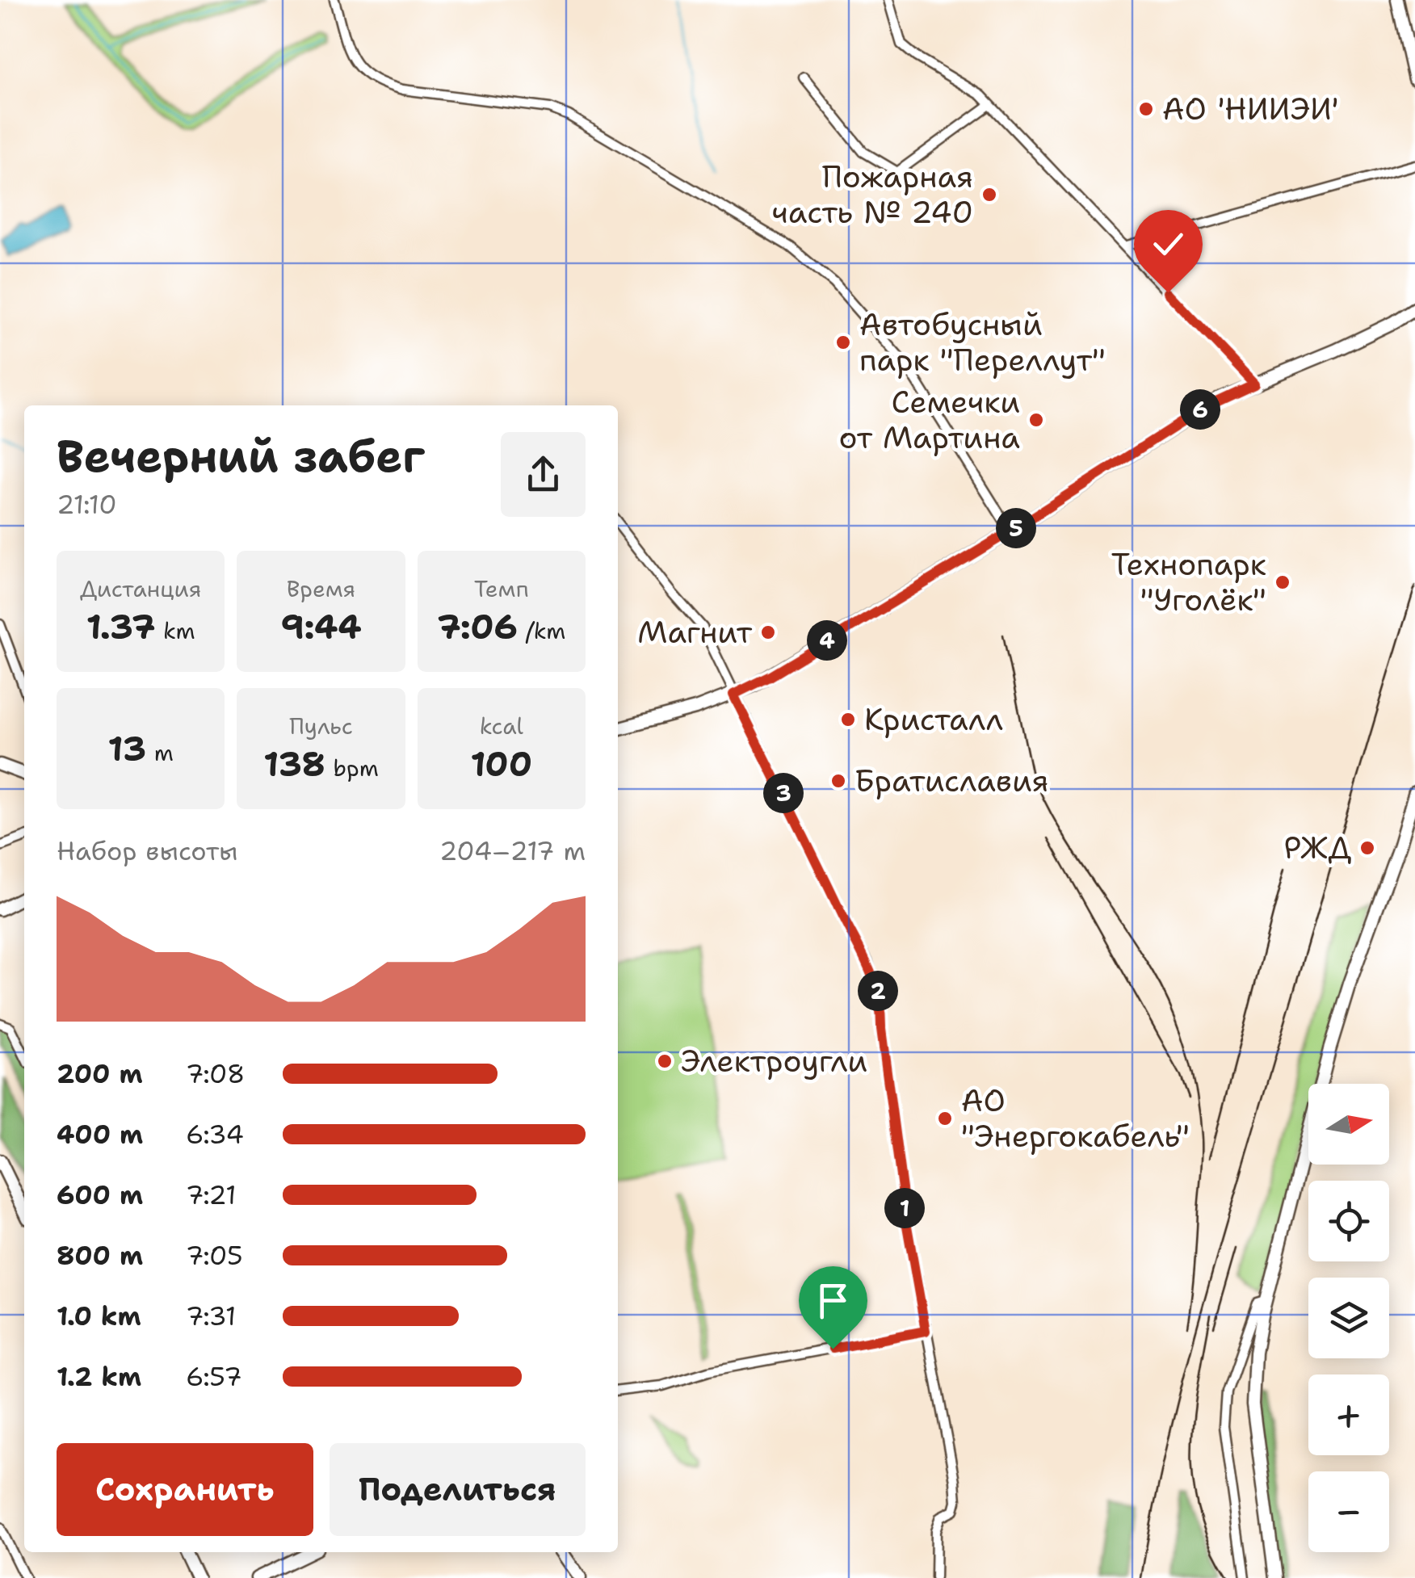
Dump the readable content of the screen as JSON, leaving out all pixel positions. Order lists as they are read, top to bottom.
{
  "places": [
    "АО 'НИИЭИ'",
    "Пожарная часть № 240",
    "Автобусный парк \"Переллут\"",
    "Семечки от Мартина",
    "Технопарк \"Уголёк\"",
    "Магнит",
    "Кристалл",
    "Братиславия",
    "РЖД",
    "Электроугли",
    "АО \"Энергокабель\""
  ],
  "north": "right",
  "page": {
    "pins": [
      "6",
      "5",
      "4",
      "3",
      "2",
      "1"
    ],
    "heading": ["Вечерний забег", "21:10"],
    "stats": [
      ["Дистанция", "1.37 km"],
      ["Время", "9:44"],
      ["Темп", "7:06 /km"],
      ["13 m"],
      ["Пульс", "138 bpm"],
      ["kcal", "100"]
    ],
    "chart": ["Набор высоты", "204–217 m"],
    "list": [
      {
        "name": "200 m",
        "note": "7:08"
      },
      {
        "name": "400 m",
        "note": "6:34"
      },
      {
        "name": "600 m",
        "note": "7:21"
      },
      {
        "name": "800 m",
        "note": "7:05"
      },
      {
        "name": "1.0 km",
        "note": "7:31"
      },
      {
        "name": "1.2 km",
        "note": "6:57"
      }
    ],
    "map_buttons": ["+", "−"],
    "buttons": ["Сохранить", "Поделиться"]
  }
}
